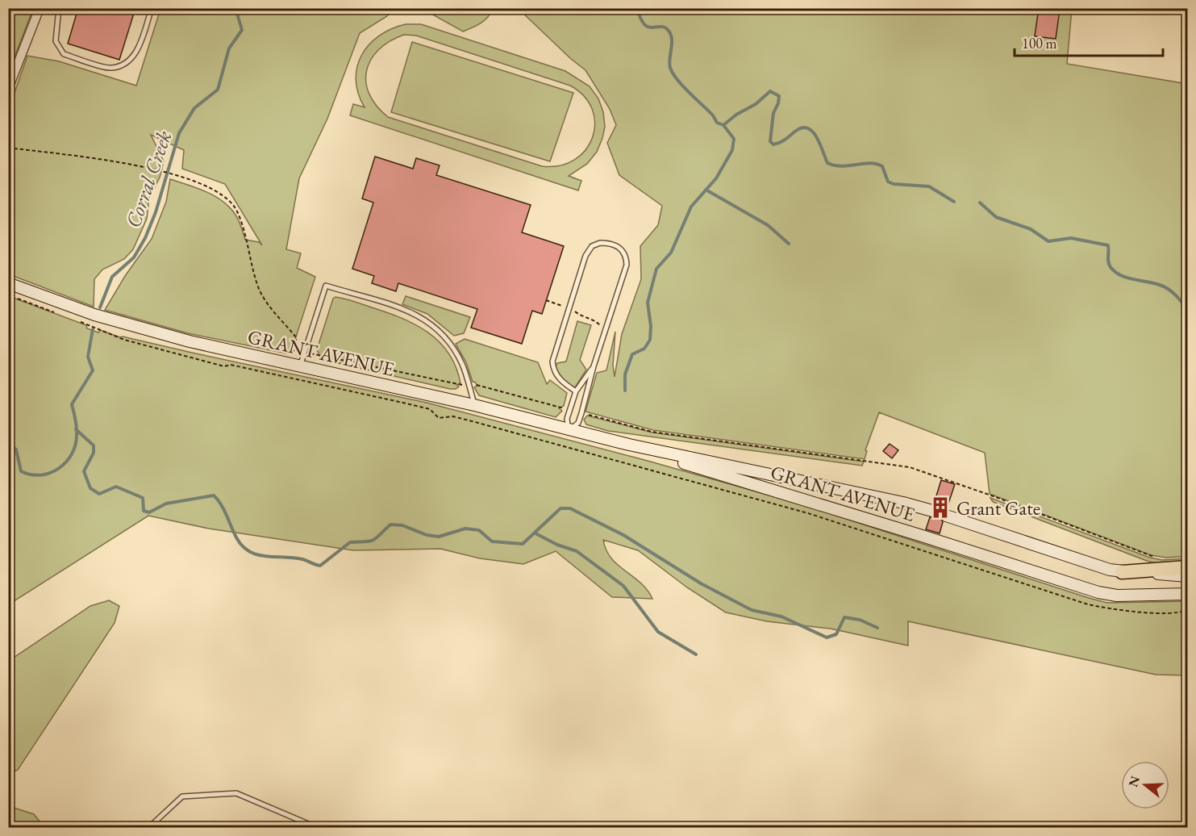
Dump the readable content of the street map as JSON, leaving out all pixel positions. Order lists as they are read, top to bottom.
{
  "streets": {
    "main road": ["GRANT AVENUE"]
  },
  "water": ["Corral Creek"],
  "places": {
    "building": ["Grant Gate"]
  },
  "scale_bar": "100 m",
  "north": "left"
}
